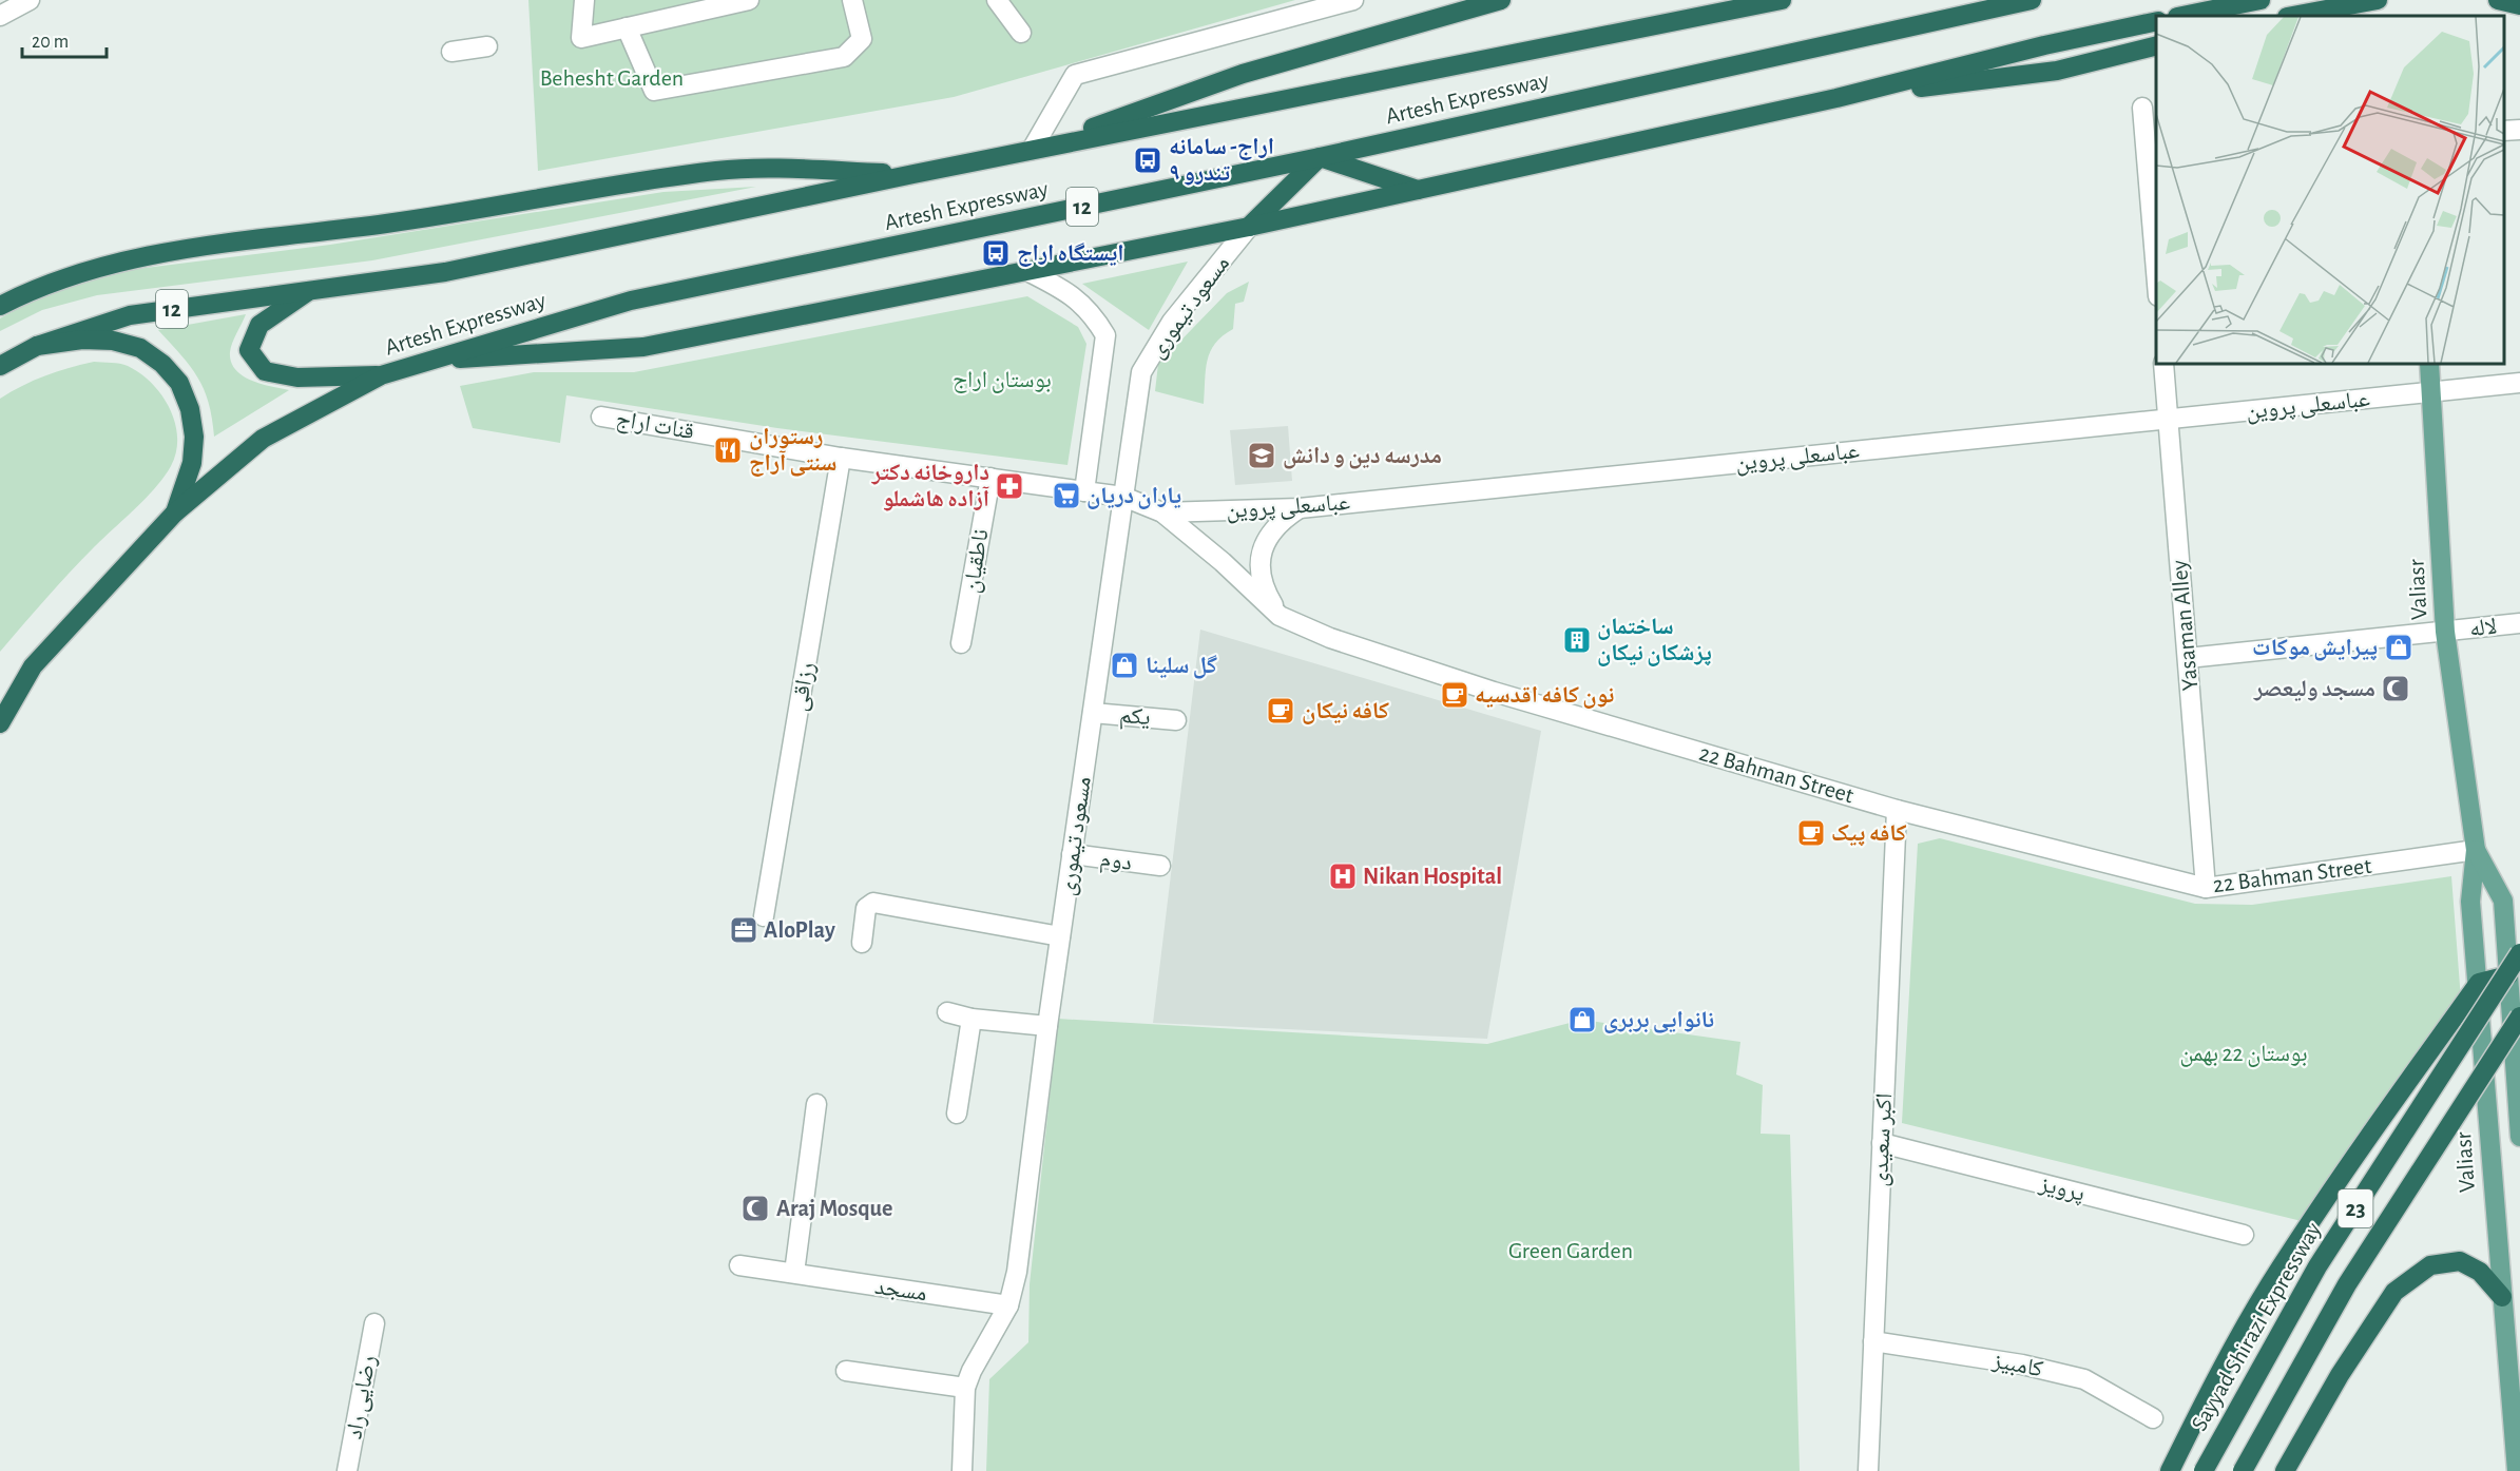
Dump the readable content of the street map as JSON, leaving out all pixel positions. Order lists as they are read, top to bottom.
{
  "streets": {
    "highway": [
      "Artesh Expressway",
      "12",
      "23",
      "Sayyad Shirazi Expressway"
    ],
    "main road": ["Valiasr"],
    "street": [
      "مسعود تیموری",
      "عباسعلی پروین",
      "قنات اراج",
      "ناطقیان",
      "Yasaman Alley",
      "لاله",
      "رزاقی",
      "یکم",
      "22 Bahman Street",
      "دوم",
      "اکبر سعیدی",
      "پرویز",
      "مسجد",
      "کامبیز",
      "رضایی راد"
    ]
  },
  "crossings": [
    ["مسعود تیموری", "قنات اراج"],
    ["مسعود تیموری", "یکم"],
    ["مسعود تیموری", "دوم"],
    ["مسعود تیموری", "مسجد"],
    ["عباسعلی پروین", "قنات اراج"],
    ["عباسعلی پروین", "Valiasr"],
    ["عباسعلی پروین", "Yasaman Alley"],
    ["عباسعلی پروین", "22 Bahman Street"],
    ["قنات اراج", "ناطقیان"],
    ["قنات اراج", "رزاقی"],
    ["قنات اراج", "22 Bahman Street"],
    ["Valiasr", "لاله"],
    ["Valiasr", "22 Bahman Street"],
    ["Yasaman Alley", "لاله"],
    ["Yasaman Alley", "22 Bahman Street"],
    ["22 Bahman Street", "اکبر سعیدی"],
    ["اکبر سعیدی", "پرویز"],
    ["اکبر سعیدی", "کامبیز"]
  ],
  "parks": [
    "Behesht Garden",
    "بوستان اراج",
    "بوستان 22 بهمن",
    "Green Garden"
  ],
  "places": {
    "bus stop": ["اراج- سامانه ۹ تندرو", "ایستگاه اراج"],
    "restaurant": ["رستوران سنتی آراج"],
    "school or university": ["مدرسه دین و دانش"],
    "pharmacy": ["داروخانه دکتر آزاده هاشملو"],
    "supermarket": ["یاران دریان"],
    "building": ["ساختمان پزشکان نیکان"],
    "shop": ["پیرایش موکات", "گل سلینا", "نانوایی بربری"],
    "mosque": ["مسجد ولیعصر", "Araj Mosque"],
    "cafe": ["نون کافه اقدسیه", "کافه نیکان", "کافه پیک"],
    "hospital": ["Nikan Hospital"],
    "office": ["AloPlay"]
  },
  "scale_bar": "20 m"
}
